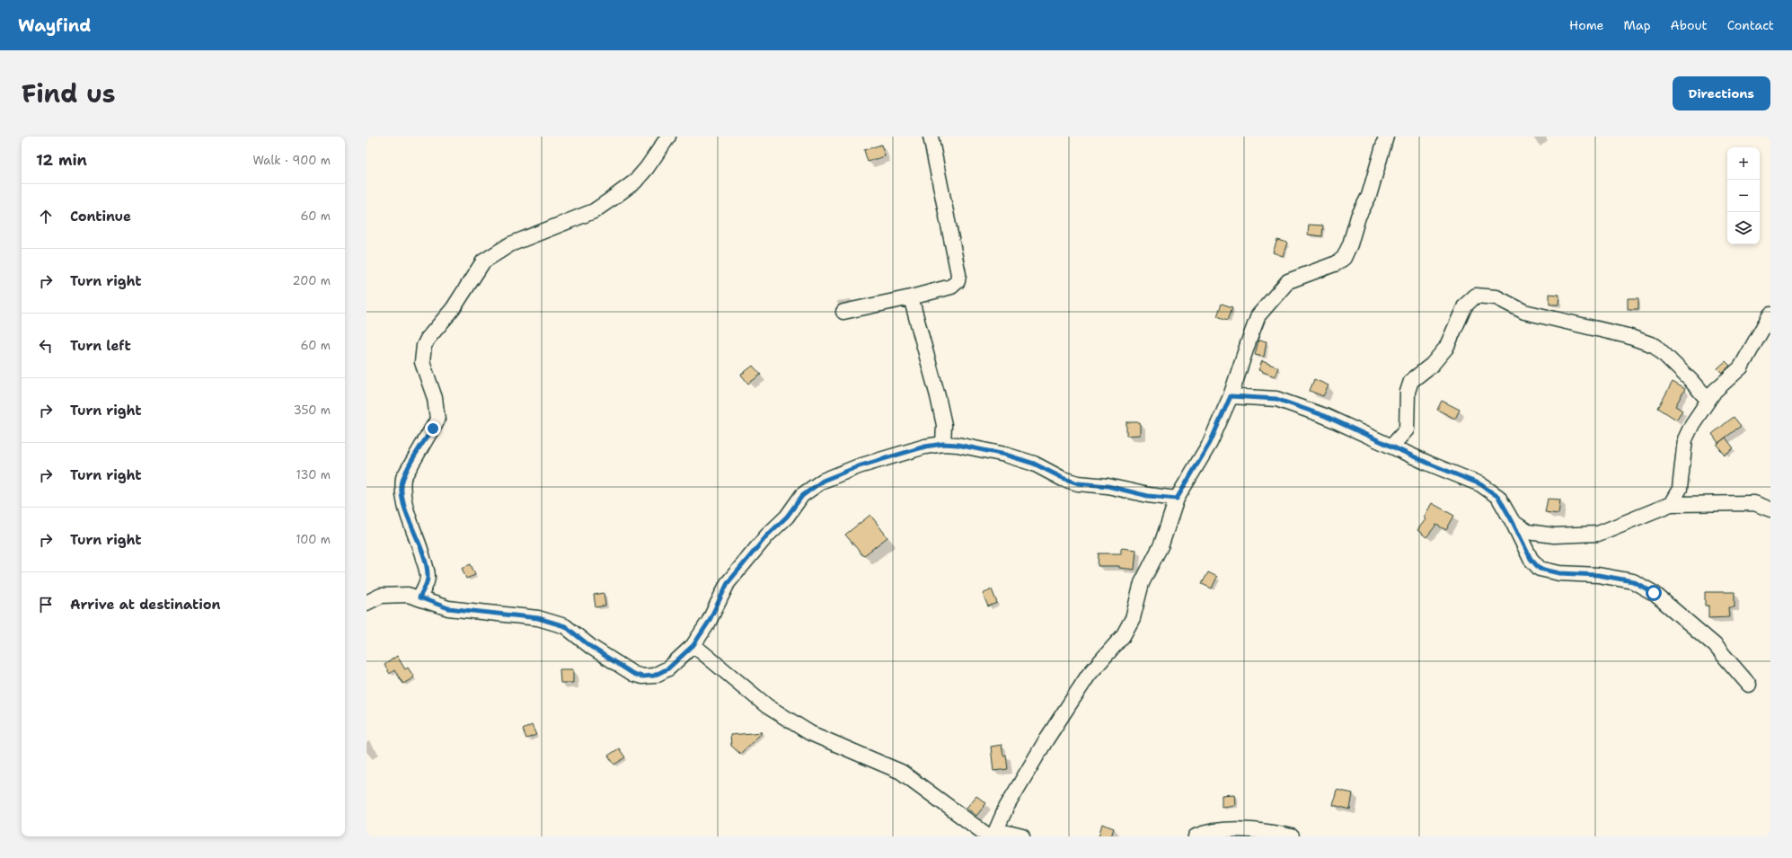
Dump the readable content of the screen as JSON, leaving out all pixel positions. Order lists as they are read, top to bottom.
{
  "page": {
    "header": "Wayfind",
    "nav": [
      "Home",
      "Map",
      "About",
      "Contact"
    ],
    "title": "Find us",
    "buttons": "Directions",
    "heading": ["12 min", "Walk · 900 m"],
    "map_buttons": ["+", "−"],
    "list": [
      ["Continue", "60 m"],
      ["Turn right", "200 m"],
      ["Turn left", "60 m"],
      ["Turn right", "350 m"],
      ["Turn right", "130 m"],
      ["Turn right", "100 m"],
      "Arrive at destination"
    ]
  }
}
